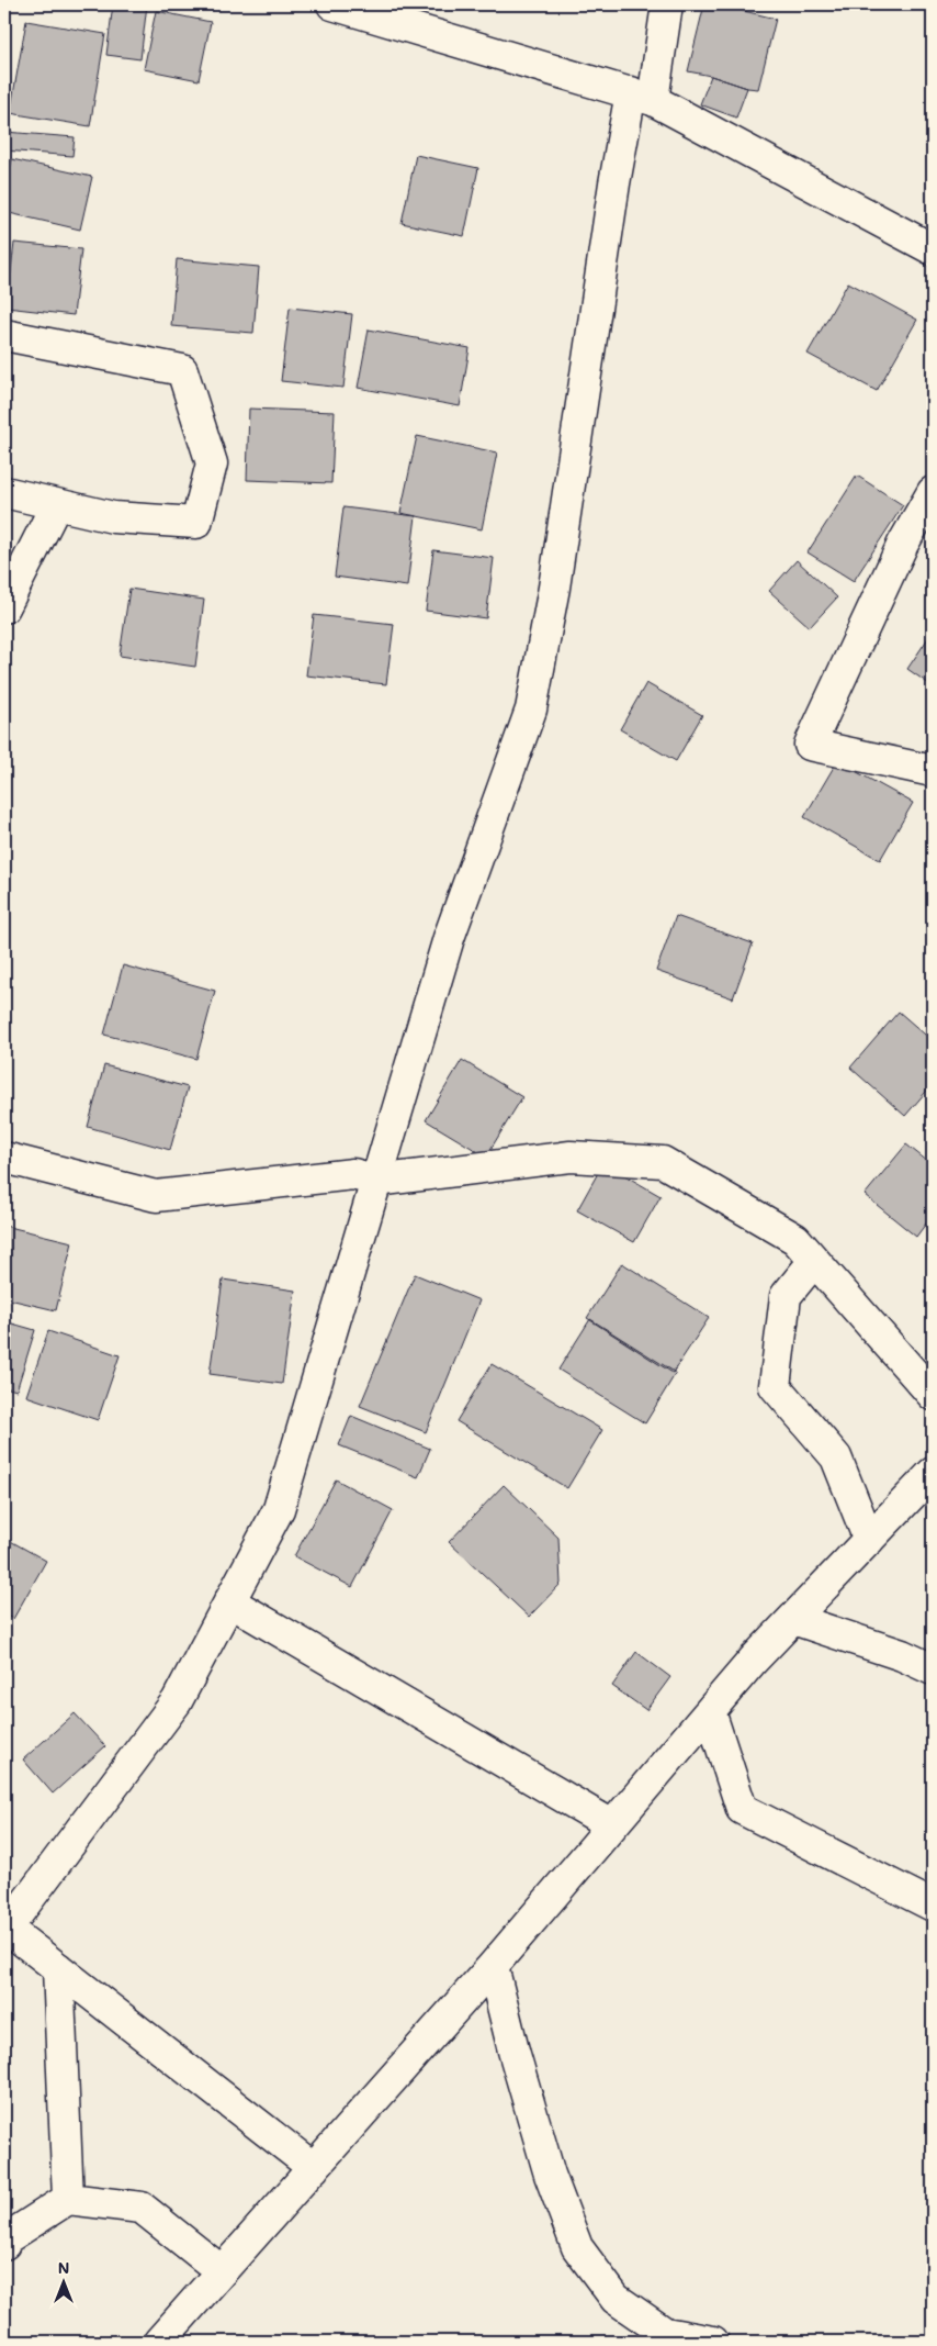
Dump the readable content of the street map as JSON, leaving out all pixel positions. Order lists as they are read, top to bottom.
{
  "north": "top"
}
